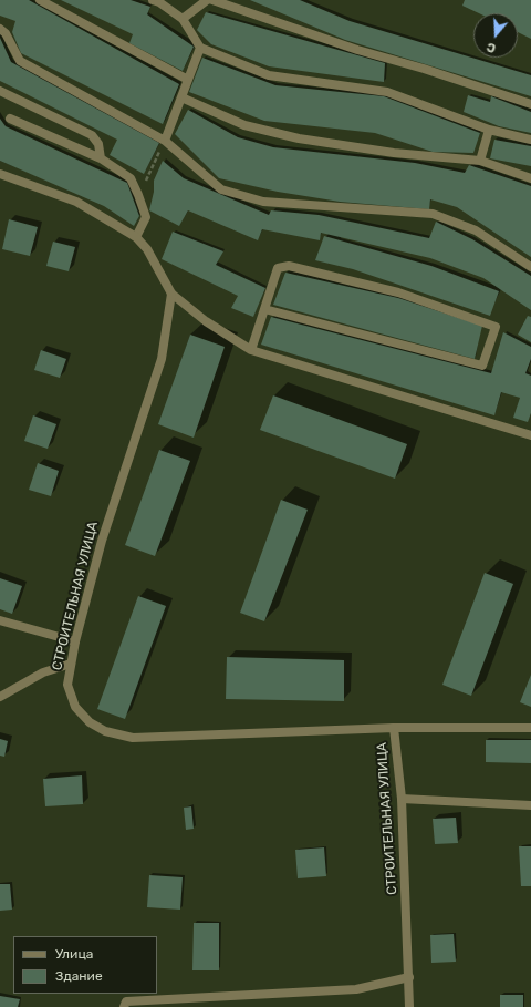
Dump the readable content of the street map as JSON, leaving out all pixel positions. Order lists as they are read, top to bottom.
{
  "streets": {
    "street": ["СТРОИТЕЛЬНАЯ УЛИЦА"]
  },
  "legend": ["Улица", "Здание"],
  "north": "bottom"
}
